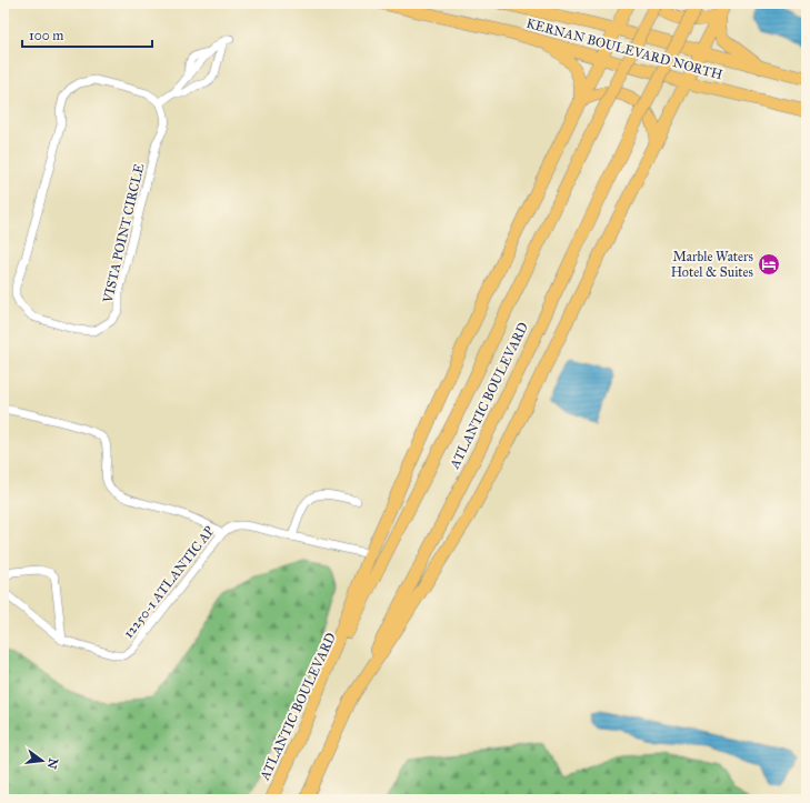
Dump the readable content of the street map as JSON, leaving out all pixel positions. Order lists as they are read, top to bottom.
{
  "streets": {
    "main road": ["KERNAN BOULEVARD NORTH", "ATLANTIC BOULEVARD"],
    "street": ["VISTA POINT CIRCLE", "12250-1 ATLANTIC AP"]
  },
  "places": {
    "hotel": ["Marble Waters Hotel & Suites"]
  },
  "scale_bar": "100 m",
  "north": "right"
}
